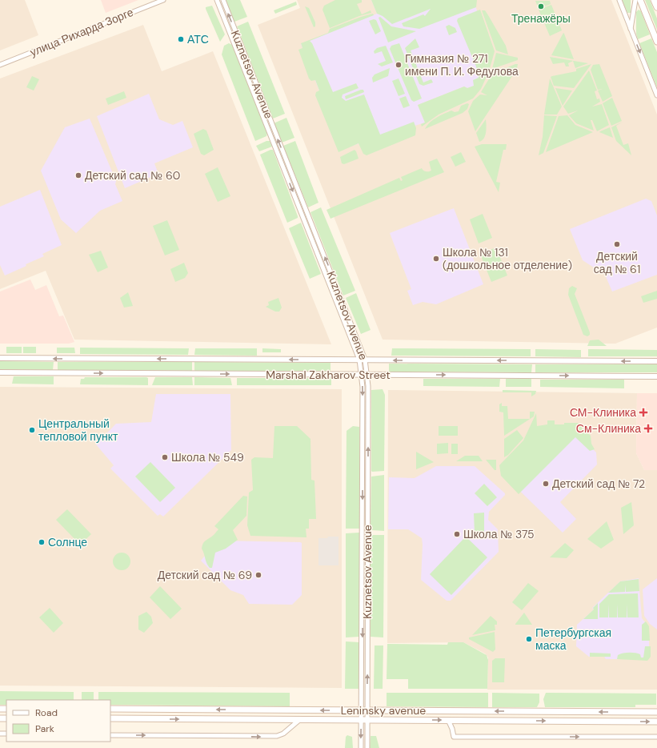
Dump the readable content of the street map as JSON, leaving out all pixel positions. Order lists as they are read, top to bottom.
{
  "streets": {
    "main road": ["Leninsky avenue"],
    "street": ["улица Рихарда Зорге", "Kuznetsov Avenue", "Marshal Zakharov Street"]
  },
  "crossings": [
    ["Kuznetsov Avenue", "Marshal Zakharov Street"],
    ["Kuznetsov Avenue", "Leninsky avenue"]
  ],
  "places": {
    "other": [
      "Тренажёры",
      "АТС",
      "Гимназия № 271 имени П. И. Федулова",
      "Детский сад № 60",
      "Детский сад № 61",
      "Школа № 131 (дошкольное отделение)",
      "Центральный тепловой пункт",
      "Школа № 549",
      "Детский сад № 72",
      "Школа № 375",
      "Солнце",
      "Детский сад № 69",
      "Петербургская маска"
    ],
    "health": ["СМ-Клиника", "См-Клиника"]
  },
  "legend": ["Road", "Park"]
}
